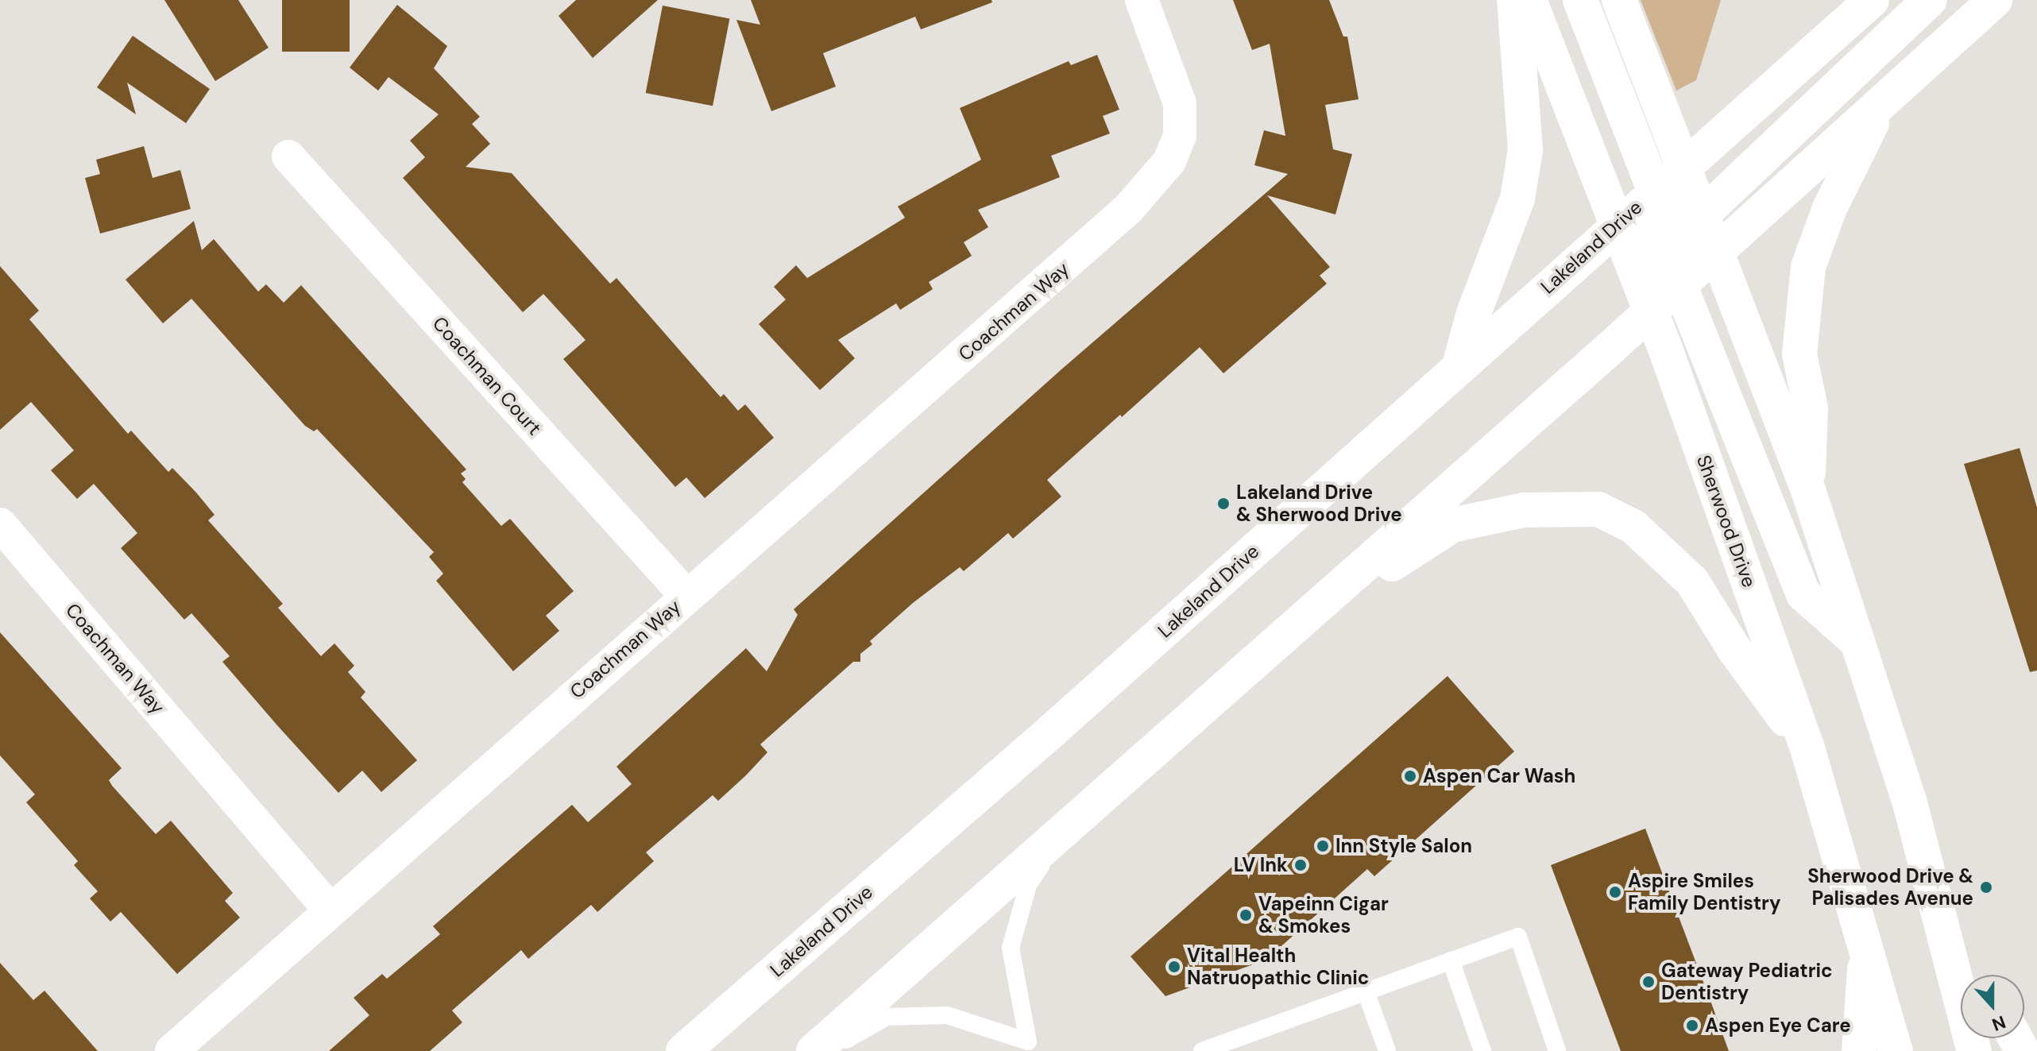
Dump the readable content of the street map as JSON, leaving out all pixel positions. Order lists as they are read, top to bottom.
{
  "streets": {
    "main road": ["Lakeland Drive", "Sherwood Drive"],
    "street": ["Coachman Way", "Coachman Court"]
  },
  "crossings": [
    ["Lakeland Drive", "Sherwood Drive"],
    ["Coachman Way", "Coachman Court"]
  ],
  "places": [
    "Lakeland Drive & Sherwood Drive",
    "Aspen Car Wash",
    "Inn Style Salon",
    "LV Ink",
    "Sherwood Drive & Palisades Avenue",
    "Aspire Smiles Family Dentistry",
    "Vapeinn Cigar & Smokes",
    "Vital Health Natruopathic Clinic",
    "Gateway Pediatric Dentistry",
    "Aspen Eye Care"
  ],
  "north": "bottom"
}
